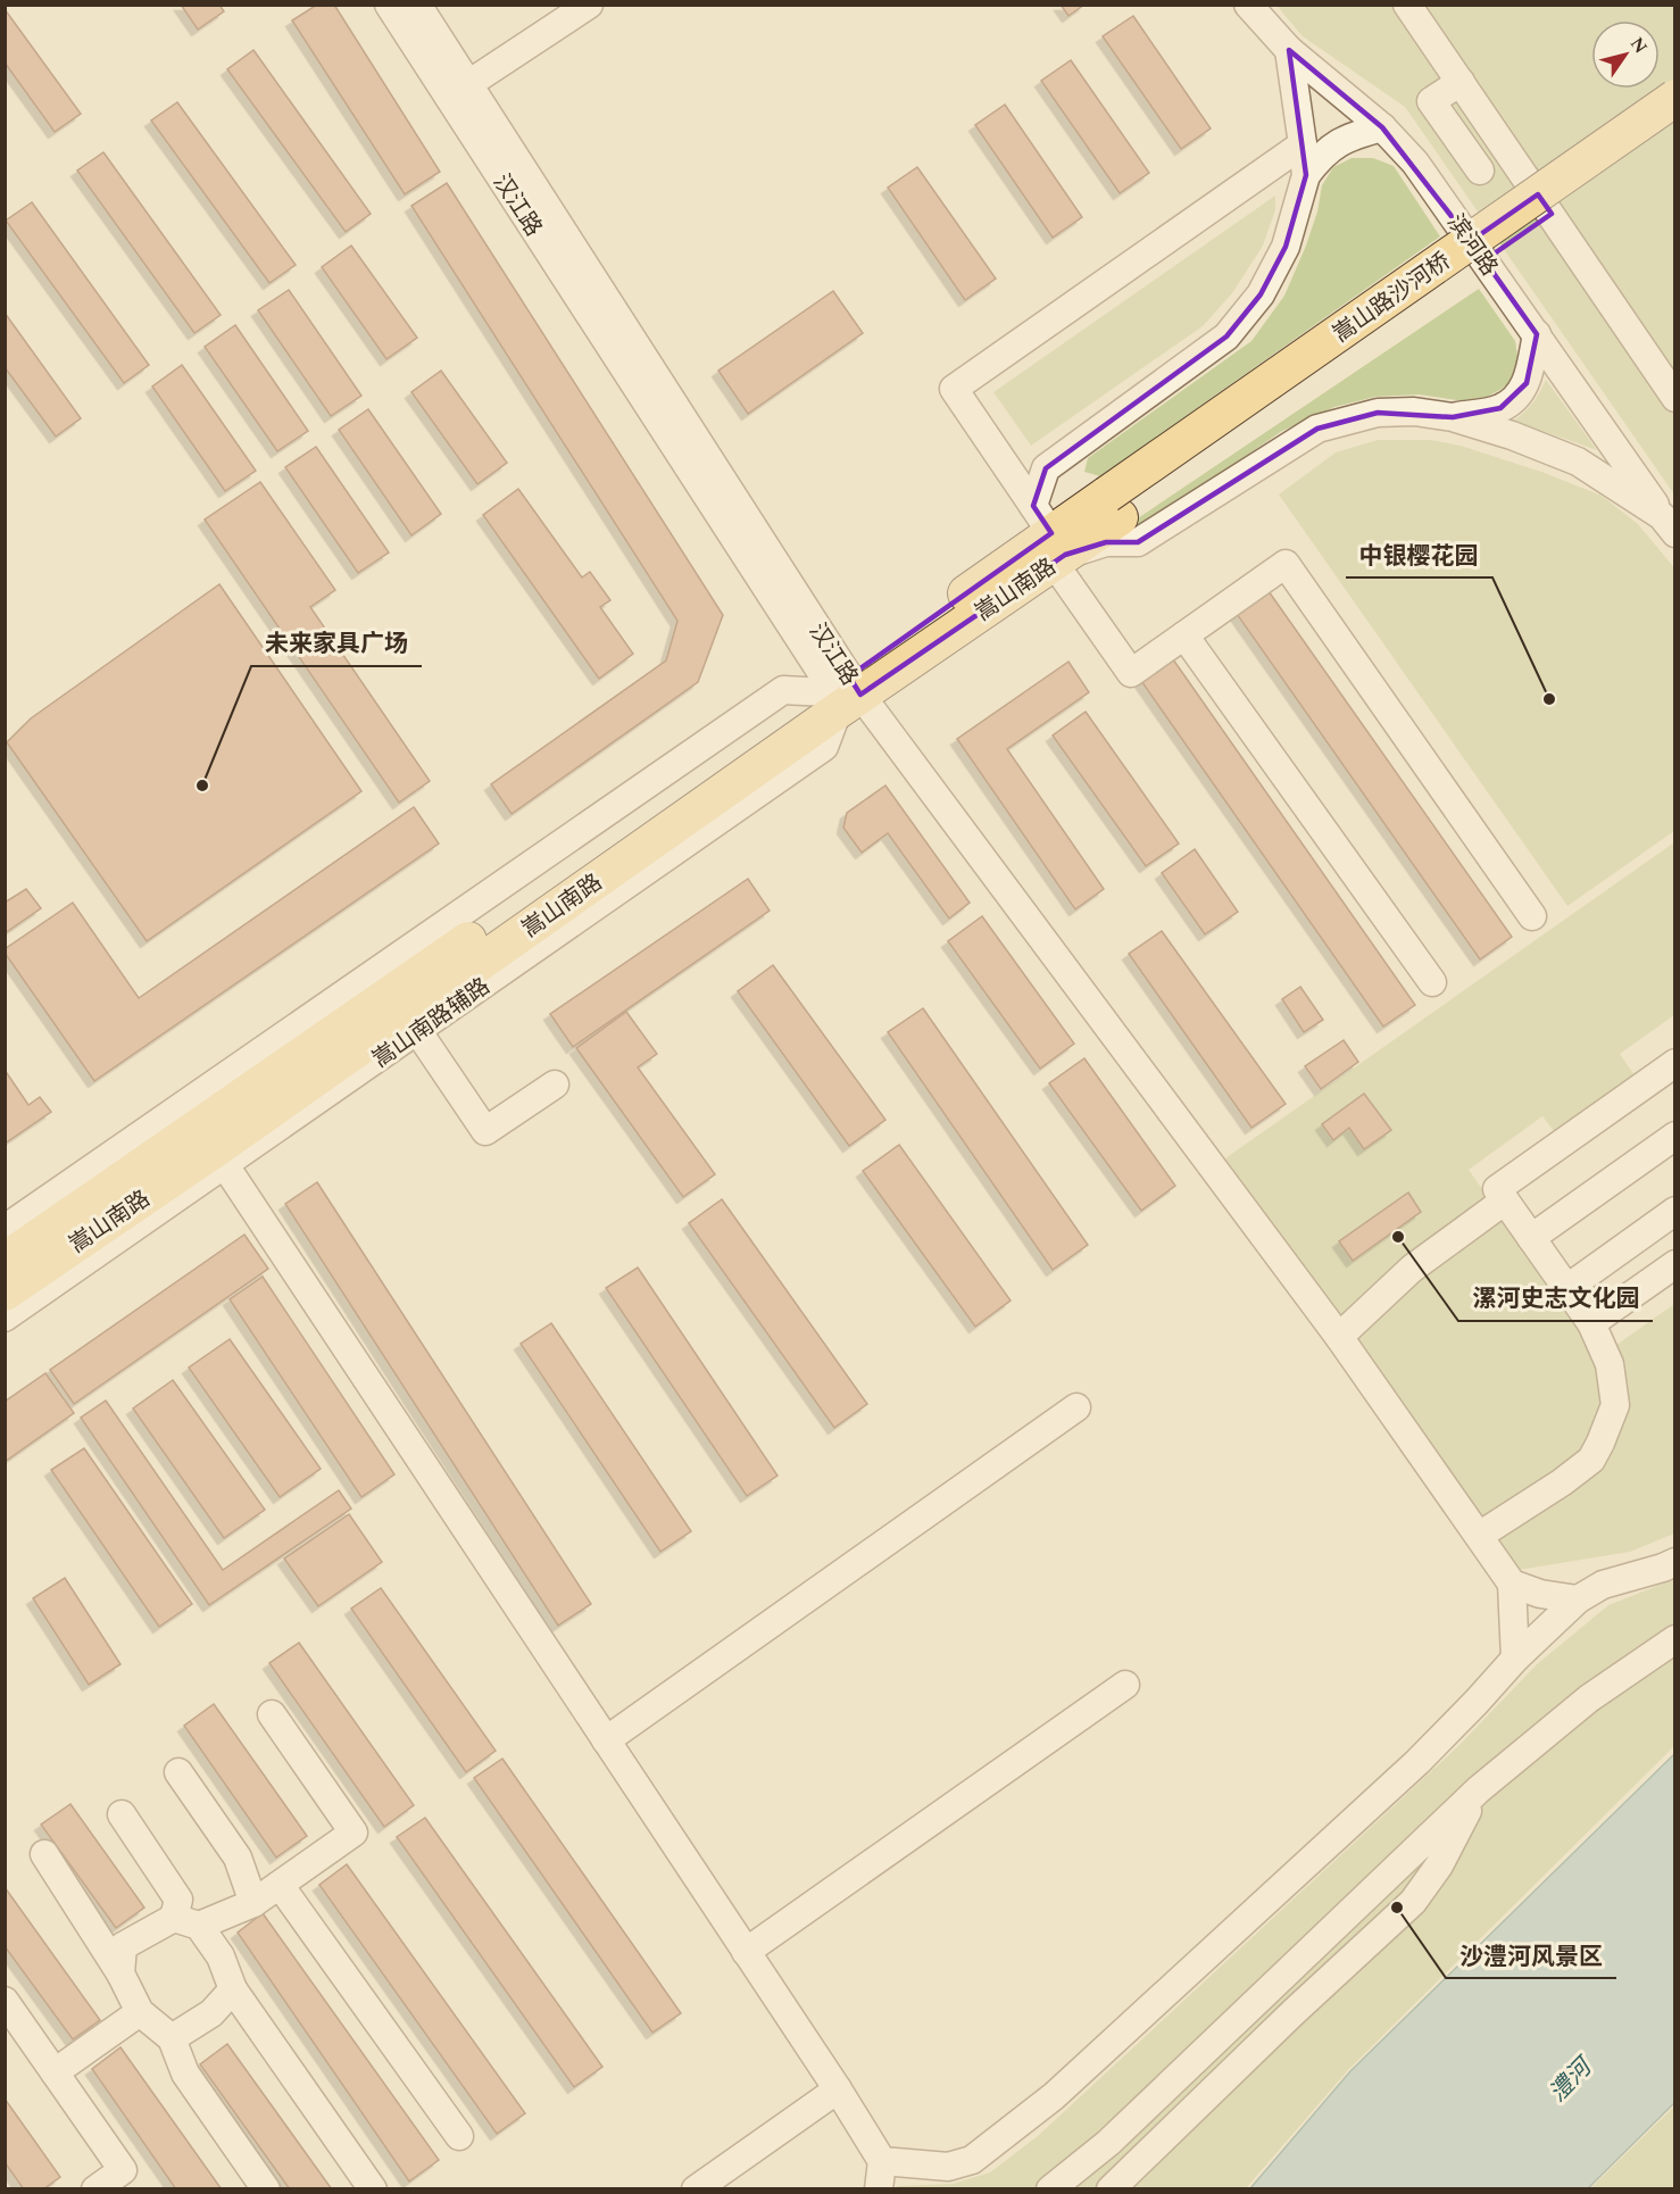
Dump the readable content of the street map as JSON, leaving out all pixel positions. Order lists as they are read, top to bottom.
{
  "streets": {
    "main road": ["嵩山路沙河桥", "嵩山南路"],
    "street": ["汉江路", "滨河路", "嵩山南路辅路"]
  },
  "crossings": [
    ["汉江路", "嵩山南路"],
    ["嵩山路沙河桥", "嵩山南路"],
    ["嵩山南路", "嵩山南路辅路"]
  ],
  "water": ["澧河"],
  "places": [
    "中银樱花园",
    "未来家具广场",
    "漯河史志文化园",
    "沙澧河风景区"
  ],
  "north": "top right"
}
